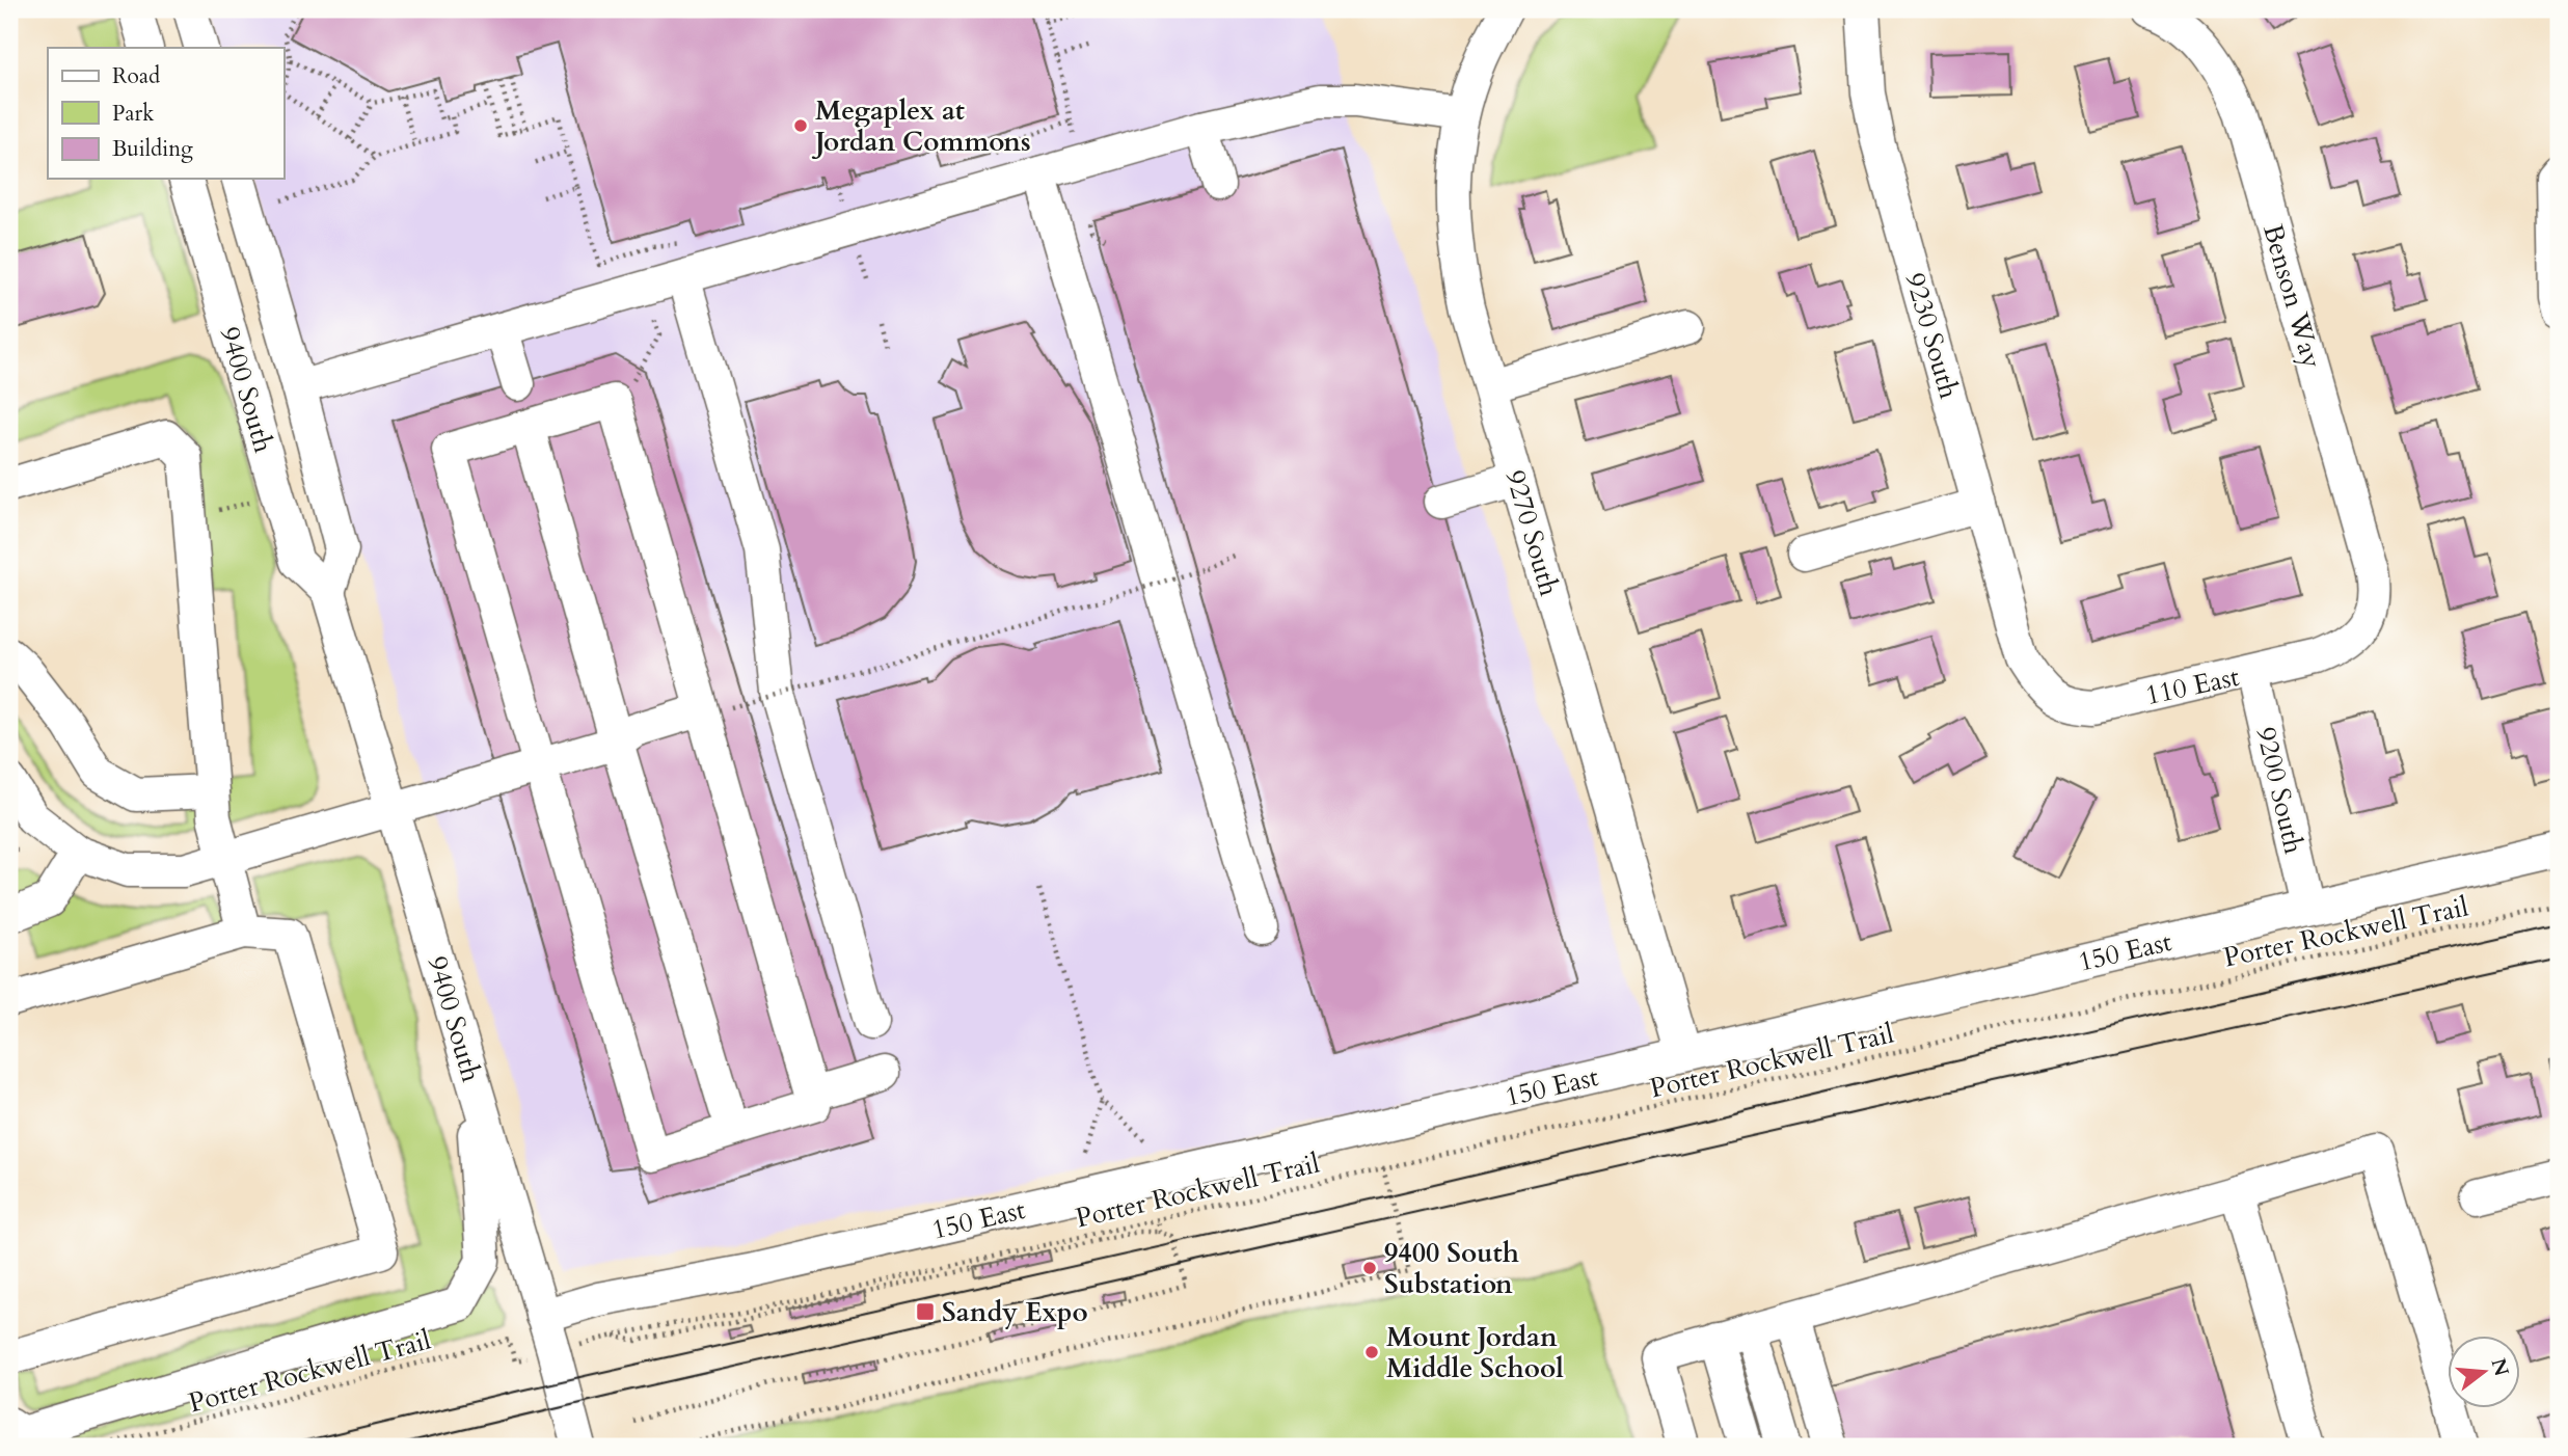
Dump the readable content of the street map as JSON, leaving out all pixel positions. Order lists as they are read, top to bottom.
{
  "streets": {
    "street": [
      "Benson Way",
      "9230 South",
      "9400 South",
      "9270 South",
      "110 East",
      "9200 South",
      "150 East"
    ],
    "path": ["Porter Rockwell Trail"]
  },
  "crossings": [
    ["Benson Way", "110 East"],
    ["9230 South", "110 East"],
    ["9400 South", "150 East"],
    ["9270 South", "150 East"],
    ["110 East", "9200 South"],
    ["9200 South", "150 East"]
  ],
  "places": {
    "other": ["Megaplex at Jordan Commons", "9400 South Substation", "Mount Jordan Middle School"],
    "transit": ["Sandy Expo"]
  },
  "legend": ["Road", "Park", "Building"],
  "north": "right"
}
